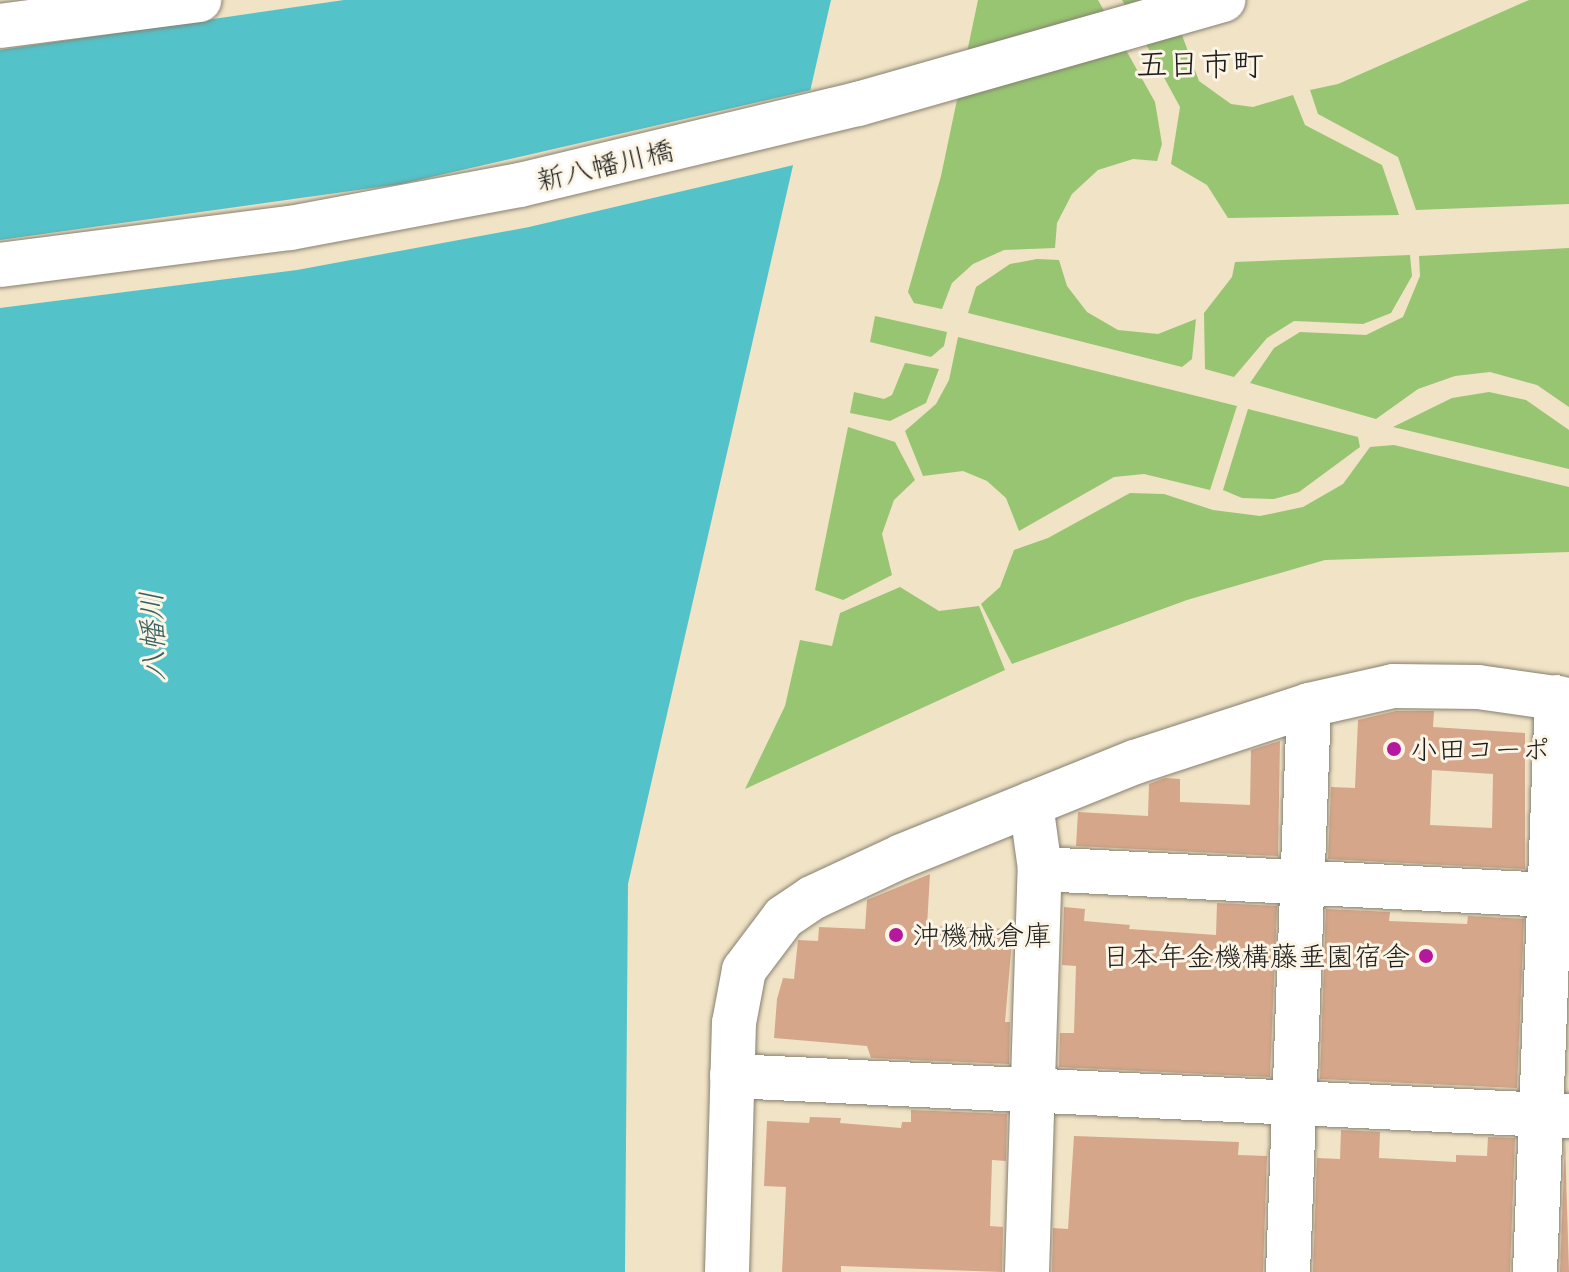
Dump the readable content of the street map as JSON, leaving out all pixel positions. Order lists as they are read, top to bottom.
{
  "streets": {
    "street": ["新八幡川橋"]
  },
  "districts": ["五日市町"],
  "water": ["八幡川"],
  "places": ["小田コーポ", "沖機械倉庫", "日本年金機構藤垂園宿舎"]
}
